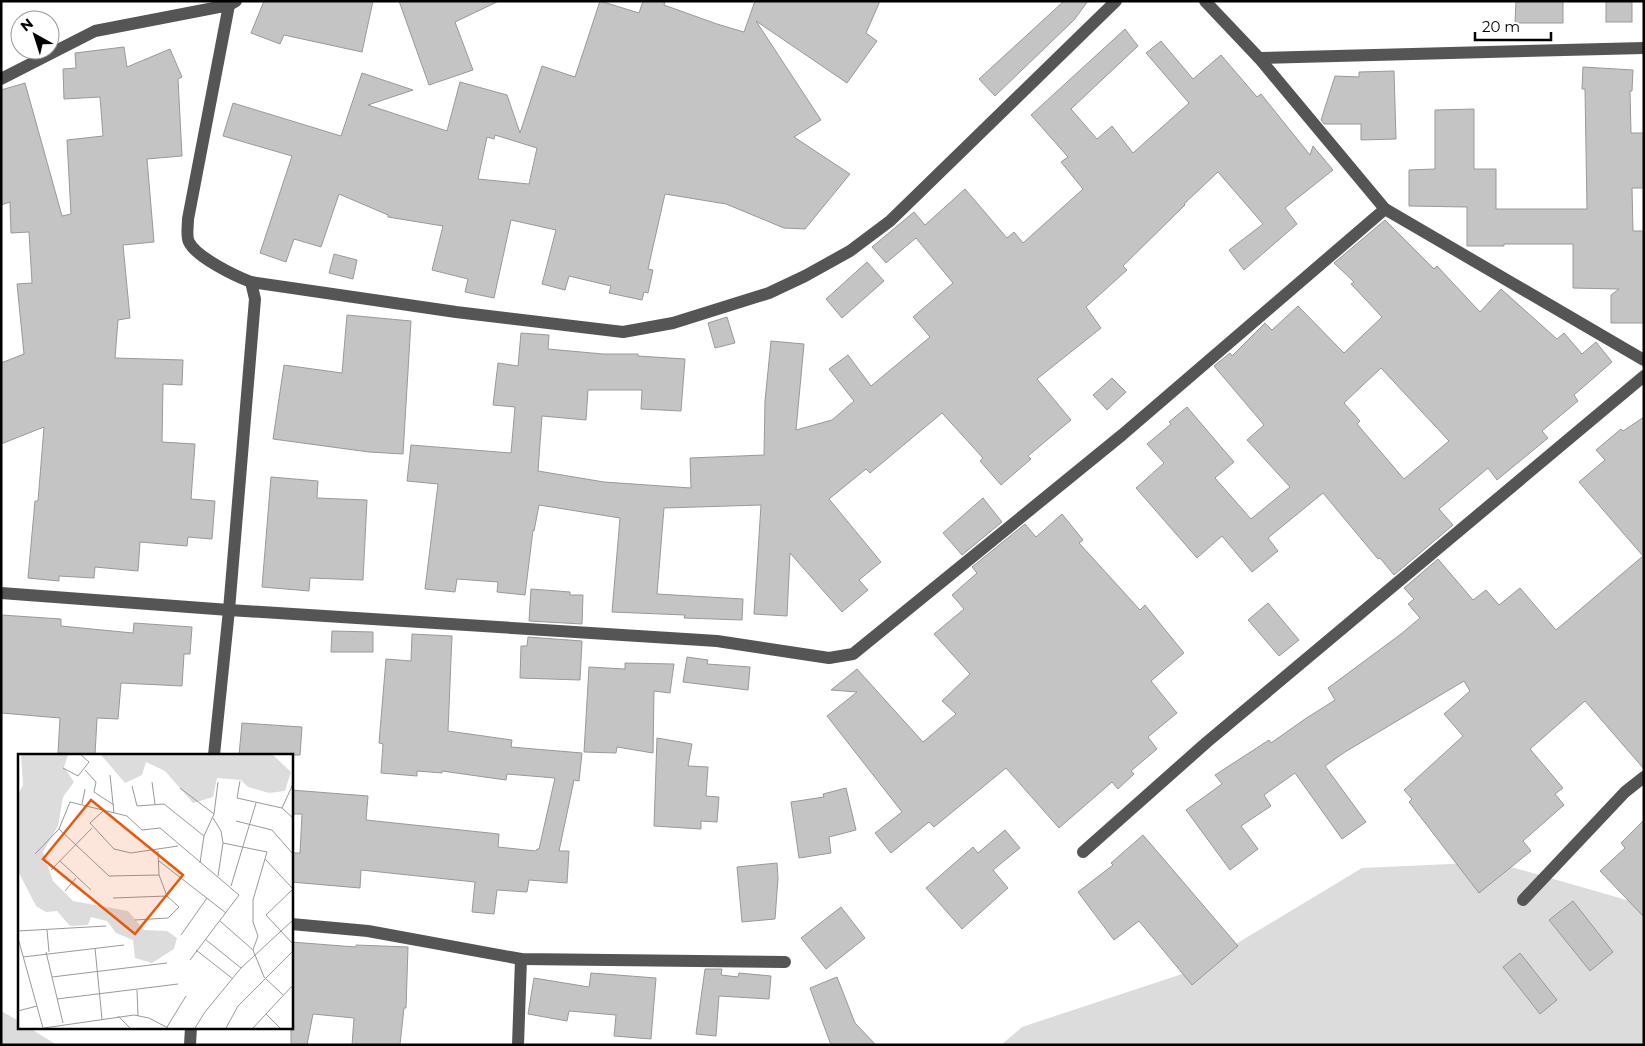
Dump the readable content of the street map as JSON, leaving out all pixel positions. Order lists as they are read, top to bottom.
{
  "scale_bar": "20 m",
  "north": "top left"
}
